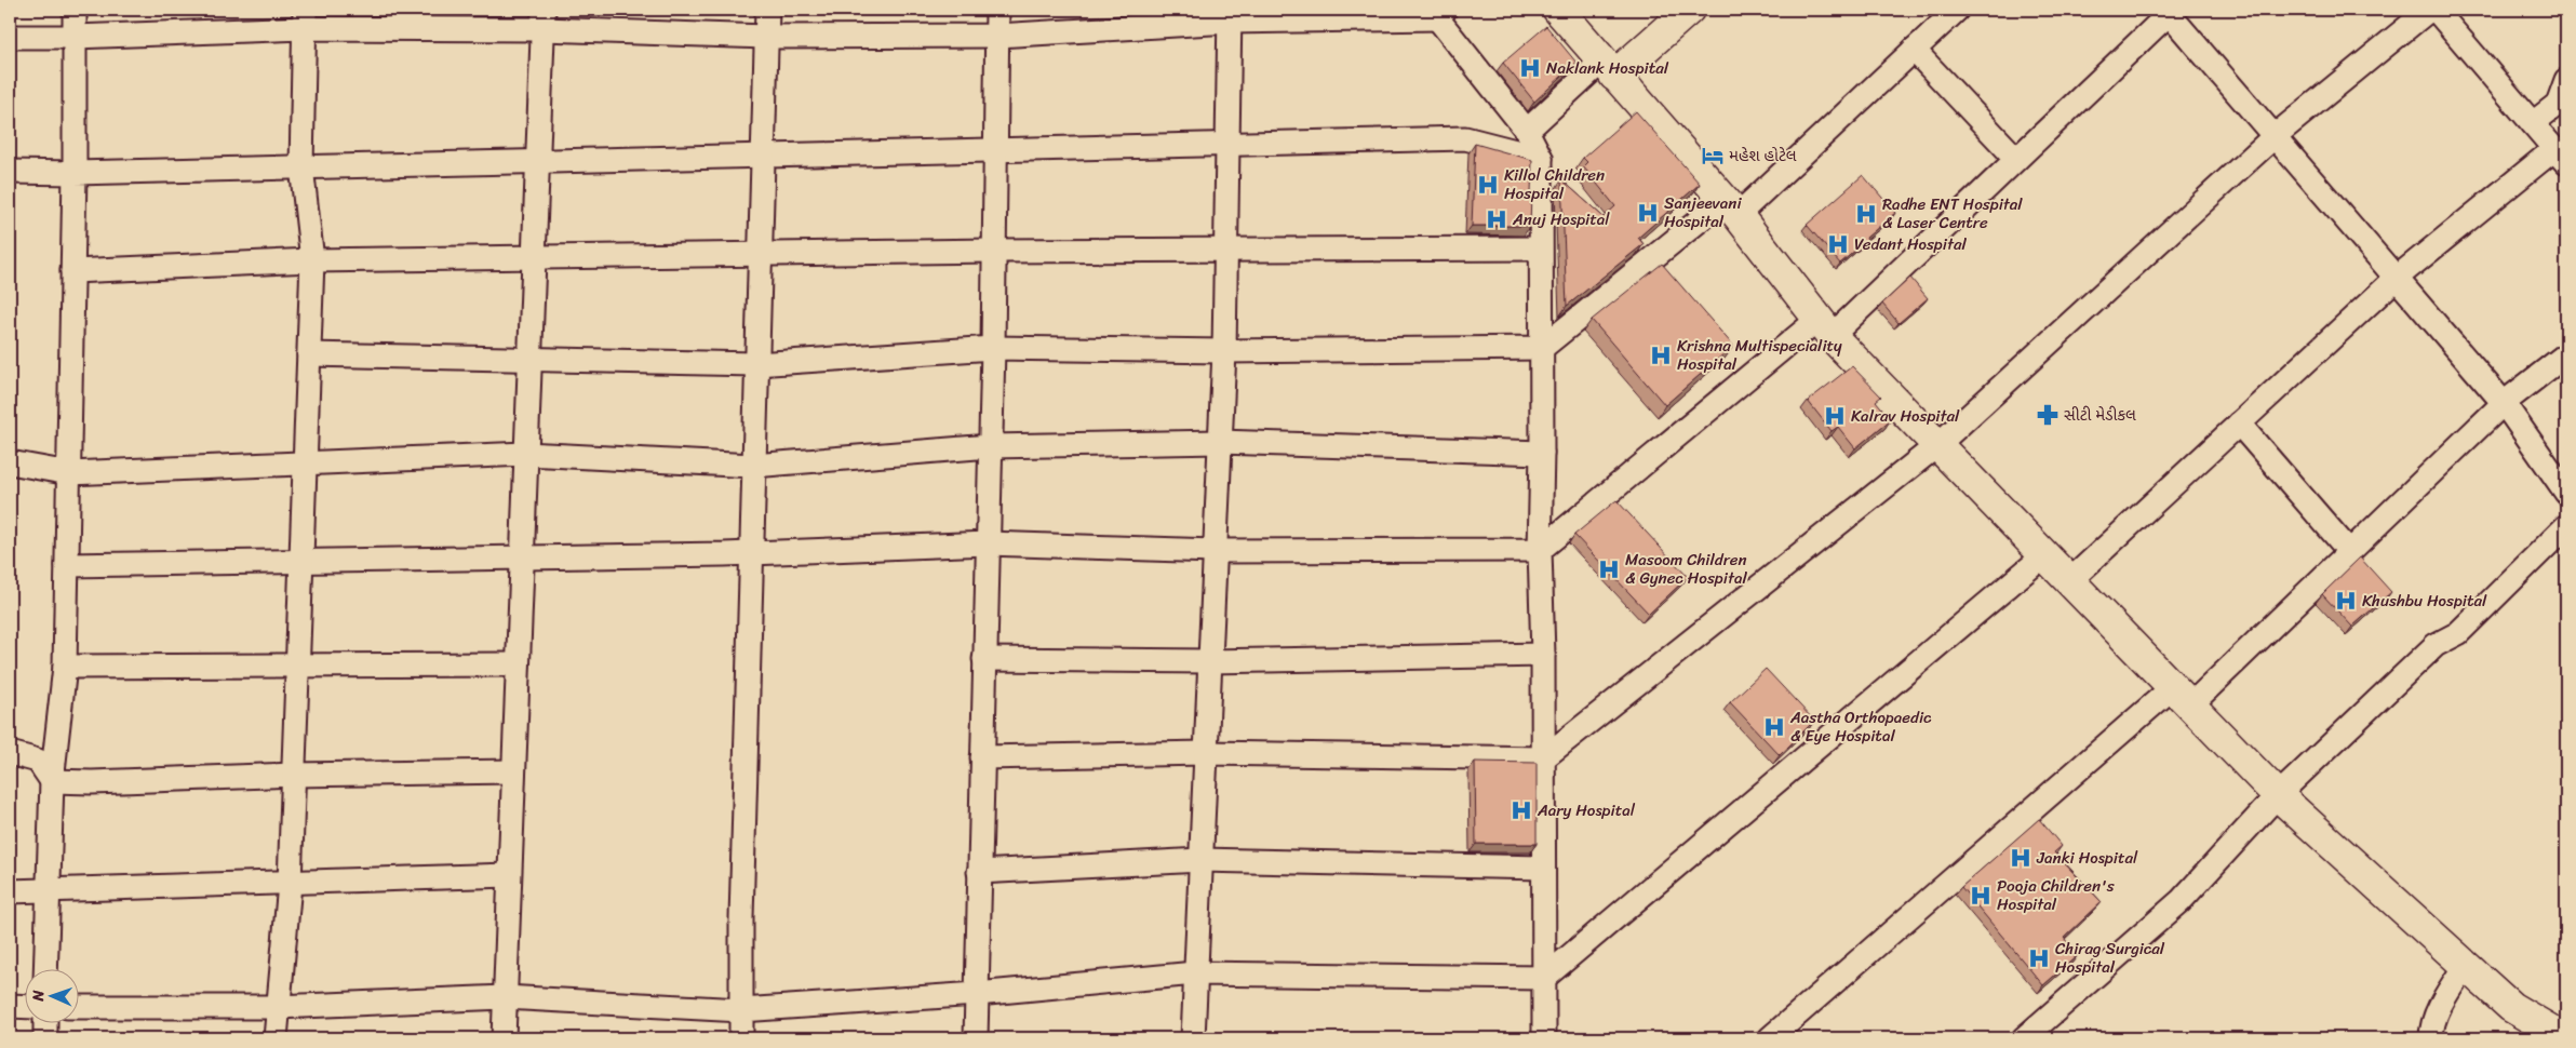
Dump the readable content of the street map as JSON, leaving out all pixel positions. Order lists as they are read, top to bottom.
{
  "places": {
    "hospital": [
      "Naklank Hospital",
      "Killol Children Hospital",
      "Sanjeevani Hospital",
      "Radhe ENT Hospital & Laser Centre",
      "Anuj Hospital",
      "Vedant Hospital",
      "Krishna Multispeciality Hospital",
      "Kalrav Hospital",
      "Masoom Children & Gynec Hospital",
      "Khushbu Hospital",
      "Aastha Orthopaedic & Eye Hospital",
      "Aary Hospital",
      "Janki Hospital",
      "Pooja Children's Hospital",
      "Chirag Surgical Hospital"
    ],
    "hotel": ["મહેશ હોટેલ"],
    "pharmacy": ["સીટી મેડીકલ"]
  },
  "north": "left"
}
